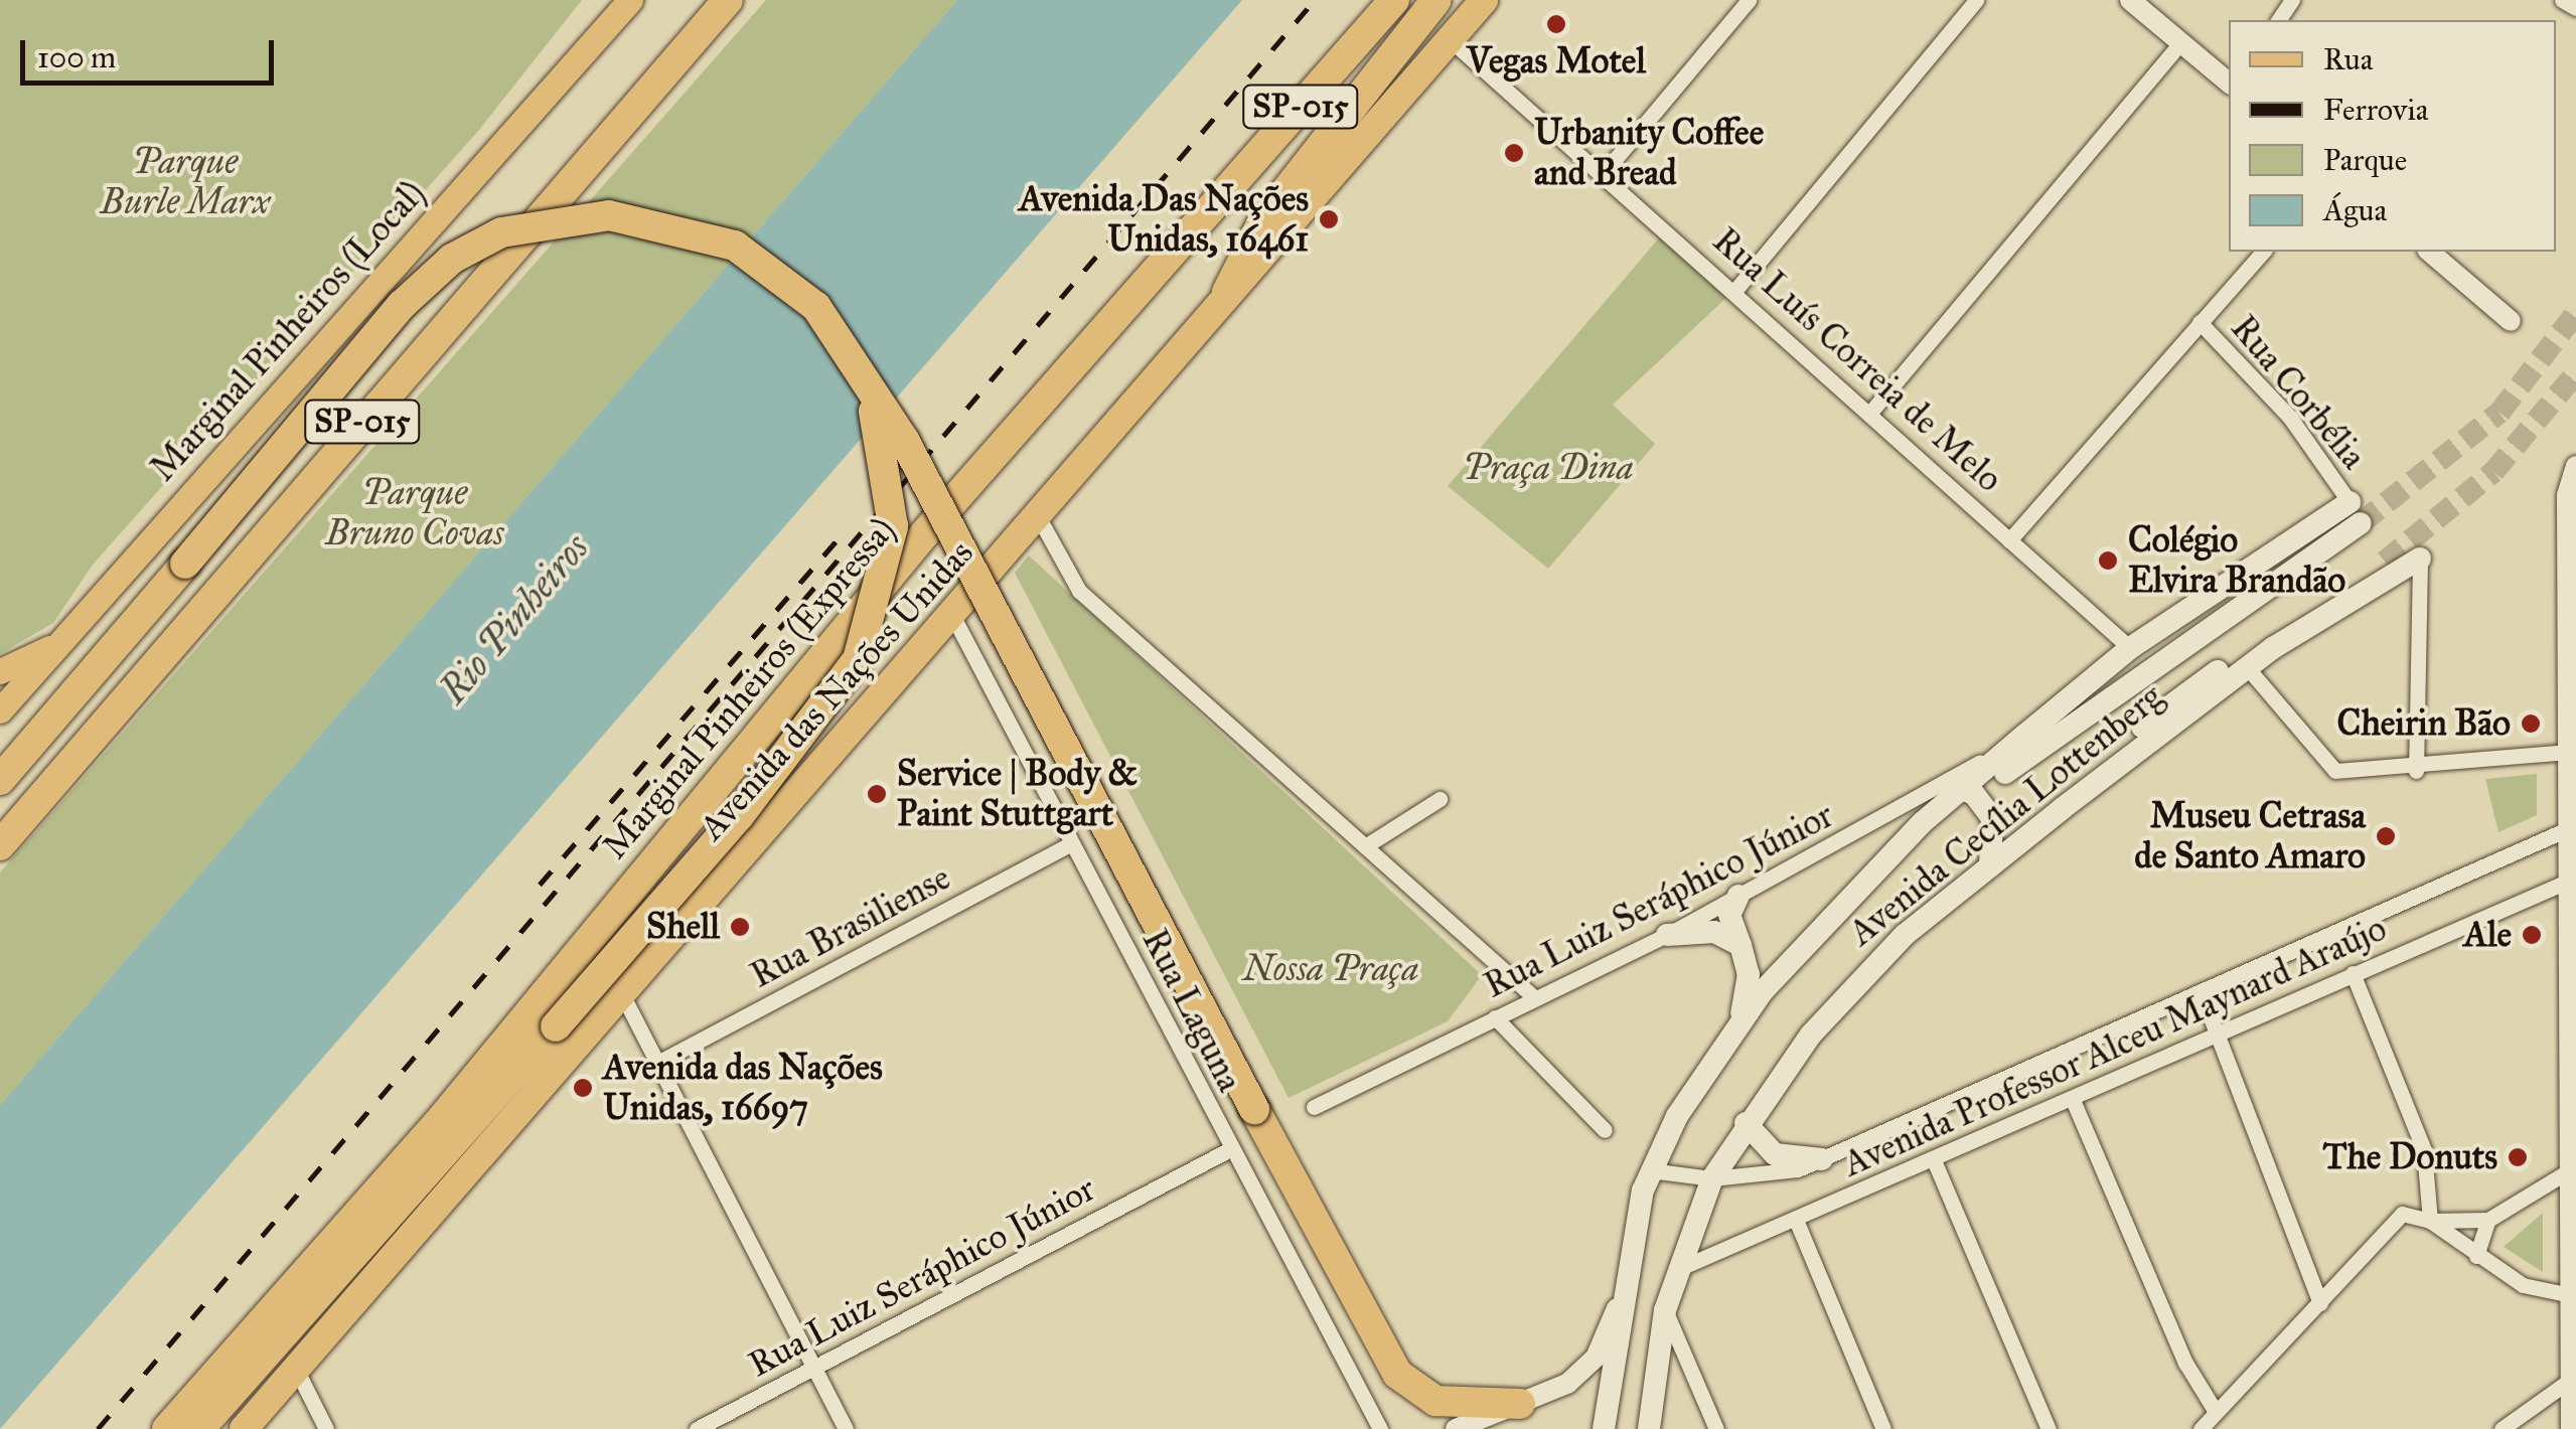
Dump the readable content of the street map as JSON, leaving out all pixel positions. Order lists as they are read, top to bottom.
{
  "streets": {
    "highway": ["SP-015", "Marginal Pinheiros (Expressa)", "Avenida das Nações Unidas"],
    "main road": ["Marginal Pinheiros (Local)", "Avenida Cecília Lottenberg"],
    "street": [
      "Rua Luís Correia de Melo",
      "Rua Corbélia",
      "Rua Luiz Seráphico Júnior",
      "Rua Brasiliense",
      "Rua Laguna",
      "Avenida Professor Alceu Maynard Araújo"
    ]
  },
  "crossings": [
    ["Rua Luís Correia de Melo", "Avenida das Nações Unidas"],
    ["Rua Luís Correia de Melo", "Avenida Cecília Lottenberg"],
    ["Rua Corbélia", "Avenida Cecília Lottenberg"],
    ["Avenida das Nações Unidas", "Rua Laguna"],
    ["Avenida Cecília Lottenberg", "Rua Luiz Seráphico Júnior"],
    ["Avenida Cecília Lottenberg", "Avenida Professor Alceu Maynard Araújo"],
    ["Rua Luiz Seráphico Júnior", "Rua Laguna"],
    ["Rua Brasiliense", "Rua Laguna"]
  ],
  "water": ["Rio Pinheiros"],
  "parks": [
    "Parque Burle Marx",
    "Praça Dina",
    "Parque Bruno Covas",
    "Nossa Praça"
  ],
  "places": [
    "Vegas Motel",
    "Urbanity Coffee and Bread",
    "Avenida Das Nações Unidas, 16461",
    "Colégio Elvira Brandão",
    "Cheirin Bão",
    "Service | Body & Paint Stuttgart",
    "Museu Cetrasa de Santo Amaro",
    "Shell",
    "Ale",
    "Avenida das Nações Unidas, 16697",
    "The Donuts"
  ],
  "legend": [
    "Rua",
    "Ferrovia",
    "Parque",
    "Água"
  ],
  "scale_bar": "100 m"
}
